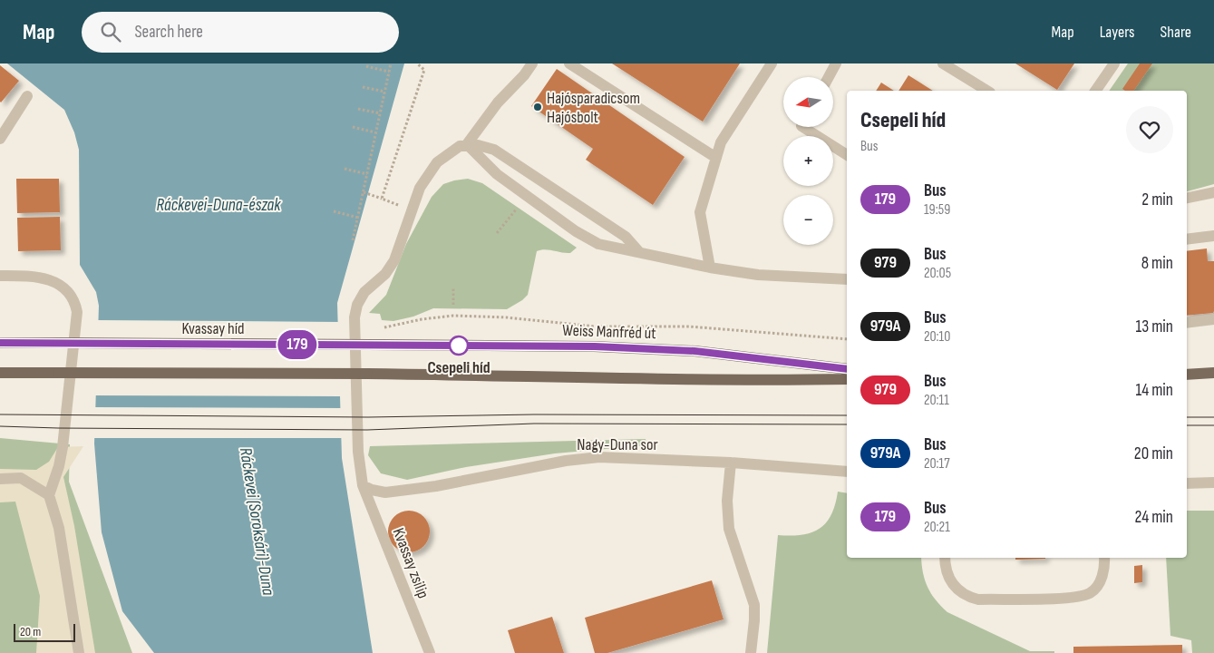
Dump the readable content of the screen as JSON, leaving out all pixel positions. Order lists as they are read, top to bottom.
{
  "streets": {
    "main road": ["Kvassay híd", "Weiss Manfréd út"],
    "lane": ["Nagy-Duna sor", "Kvassay zsilip"]
  },
  "crossings": [
    ["Kvassay híd", "Weiss Manfréd út"],
    ["Nagy-Duna sor", "Kvassay zsilip"]
  ],
  "water": ["Ráckevei-Duna-észak", "Ráckevei (Soroksári)-Duna"],
  "places": ["Hajósparadicsom Hajósbolt", "Csepeli híd"],
  "lines": ["bus line 179"],
  "scale_bar": "20 m",
  "north": "left",
  "page": {
    "header": "Map",
    "search": "Search here",
    "nav": ["Map", "Layers", "Share"],
    "on_map": "179",
    "map_buttons": ["+", "−"],
    "heading": ["Csepeli híd", "Bus"],
    "list": [
      {
        "mark": "179",
        "name": "Bus",
        "note": "19:59",
        "value": "2 min"
      },
      {
        "mark": "979",
        "name": "Bus",
        "note": "20:05",
        "value": "8 min"
      },
      {
        "mark": "979A",
        "name": "Bus",
        "note": "20:10",
        "value": "13 min"
      },
      {
        "mark": "979",
        "name": "Bus",
        "note": "20:11",
        "value": "14 min"
      },
      {
        "mark": "979A",
        "name": "Bus",
        "note": "20:17",
        "value": "20 min"
      },
      {
        "mark": "179",
        "name": "Bus",
        "note": "20:21",
        "value": "24 min"
      }
    ],
    "scale": "20 m"
  }
}
